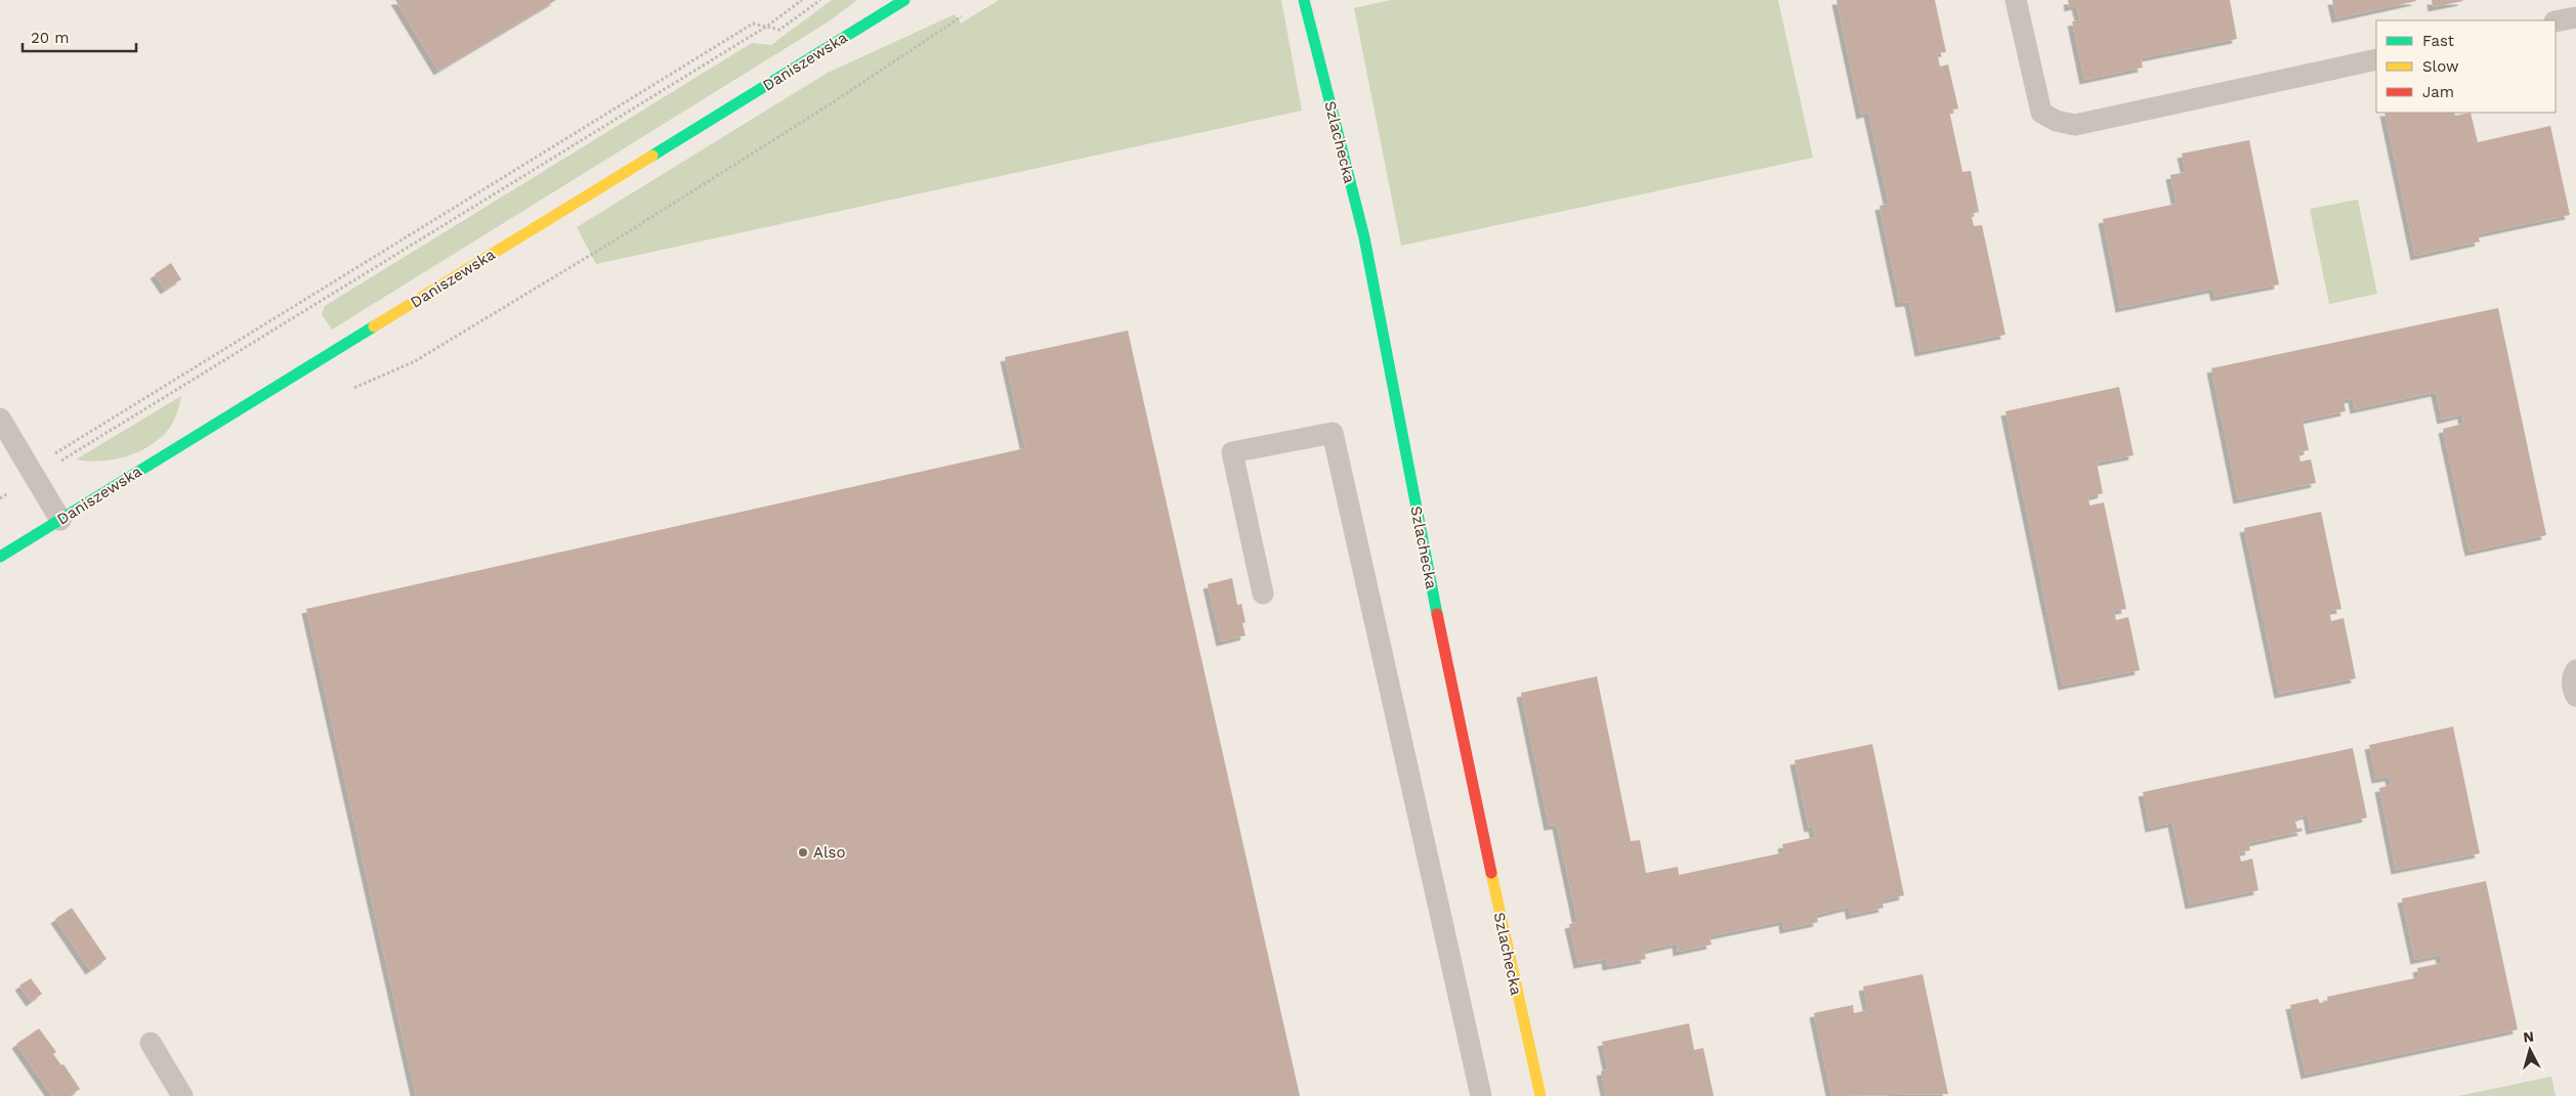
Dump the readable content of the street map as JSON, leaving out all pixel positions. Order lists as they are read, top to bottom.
{
  "streets": {
    "street": ["Daniszewska", "Szlachecka"]
  },
  "places": ["Also"],
  "legend": ["Fast", "Slow", "Jam"],
  "scale_bar": "20 m",
  "north": "top"
}
